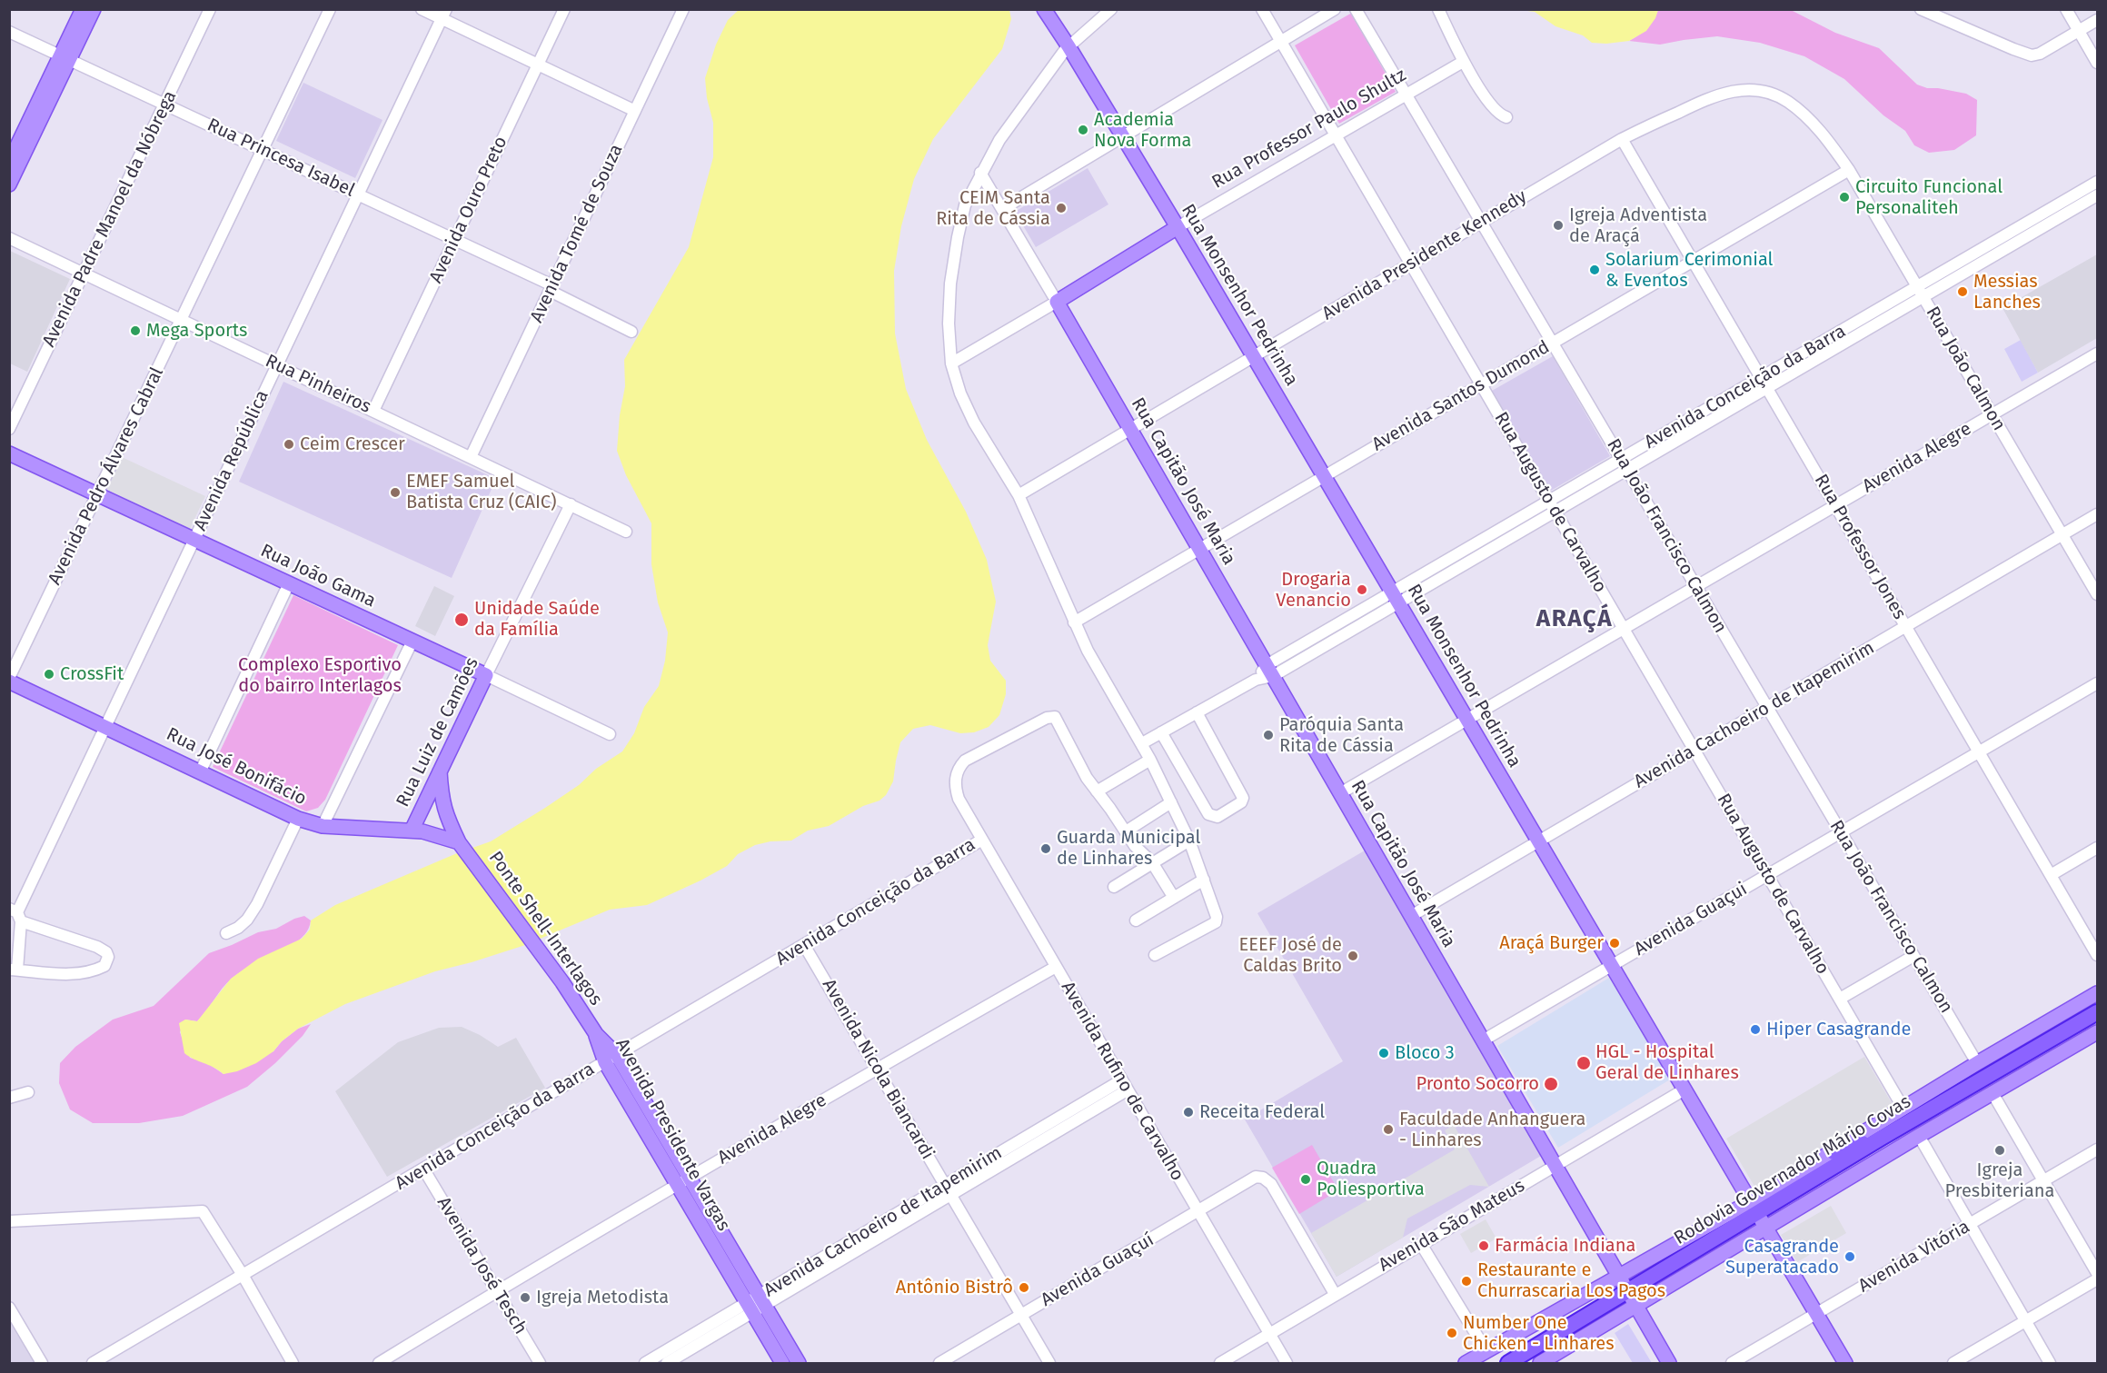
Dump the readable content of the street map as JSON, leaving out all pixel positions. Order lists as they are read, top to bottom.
{
  "streets": {
    "highway": ["Rodovia Governador Mário Covas"],
    "main road": [
      "Rua Professor Paulo Shultz",
      "Rua Monsenhor Pedrinha",
      "Rua Capitão José Maria",
      "Rua João Gama",
      "Rua Luiz de Camões",
      "Rua José Bonifácio",
      "Ponte Shell-Interlagos",
      "Avenida Presidente Vargas"
    ],
    "street": [
      "Rua Princesa Isabel",
      "Avenida Ouro Preto",
      "Avenida Padre Manoel da Nóbrega",
      "Avenida Tomé de Souza",
      "Avenida Presidente Kennedy",
      "Rua João Calmon",
      "Rua Pinheiros",
      "Avenida Conceição da Barra",
      "Avenida Santos Dumond",
      "Avenida Alegre",
      "Avenida República",
      "Avenida Pedro Álvares Cabral",
      "Rua Augusto de Carvalho",
      "Rua João Francisco Calmon",
      "Rua Professor Jones",
      "Avenida Cachoeiro de Itapemirim",
      "Avenida Guaçui",
      "Avenida Nicola Biancardi",
      "Avenida Rufino de Carvalho",
      "Avenida São Mateus",
      "Avenida Vitória",
      "Avenida José Tesch",
      "Avenida Guaçuí"
    ]
  },
  "crossings": [
    ["Rua Professor Paulo Shultz", "Rua Monsenhor Pedrinha"],
    ["Rua Professor Paulo Shultz", "Rua Capitão José Maria"],
    ["Rua Professor Paulo Shultz", "Rua Augusto de Carvalho"],
    ["Rua Professor Paulo Shultz", "Rua João Francisco Calmon"],
    ["Rua Princesa Isabel", "Avenida Ouro Preto"],
    ["Rua Princesa Isabel", "Avenida Padre Manoel da Nóbrega"],
    ["Rua Princesa Isabel", "Avenida Tomé de Souza"],
    ["Rua Princesa Isabel", "Avenida República"],
    ["Rua Princesa Isabel", "Avenida Pedro Álvares Cabral"],
    ["Avenida Ouro Preto", "Rua Pinheiros"],
    ["Avenida Padre Manoel da Nóbrega", "Rua Pinheiros"],
    ["Avenida Tomé de Souza", "Rua Pinheiros"],
    ["Avenida Presidente Kennedy", "Rua Monsenhor Pedrinha"],
    ["Avenida Presidente Kennedy", "Rua João Calmon"],
    ["Avenida Presidente Kennedy", "Rua Capitão José Maria"],
    ["Avenida Presidente Kennedy", "Rua Augusto de Carvalho"],
    ["Avenida Presidente Kennedy", "Rua João Francisco Calmon"],
    ["Avenida Presidente Kennedy", "Rua Professor Jones"],
    ["Rua Monsenhor Pedrinha", "Avenida Conceição da Barra"],
    ["Rua Monsenhor Pedrinha", "Avenida Santos Dumond"],
    ["Rua Monsenhor Pedrinha", "Avenida Alegre"],
    ["Rua Monsenhor Pedrinha", "Avenida Cachoeiro de Itapemirim"],
    ["Rua Monsenhor Pedrinha", "Avenida Guaçui"],
    ["Rua Monsenhor Pedrinha", "Rodovia Governador Mário Covas"],
    ["Rua Monsenhor Pedrinha", "Avenida São Mateus"],
    ["Rua Monsenhor Pedrinha", "Avenida Vitória"],
    ["Rua João Calmon", "Avenida Conceição da Barra"],
    ["Rua João Calmon", "Avenida Santos Dumond"],
    ["Rua João Calmon", "Avenida Alegre"],
    ["Rua João Calmon", "Avenida Cachoeiro de Itapemirim"],
    ["Rua Pinheiros", "Avenida República"],
    ["Rua Pinheiros", "Avenida Pedro Álvares Cabral"],
    ["Rua Pinheiros", "Rua Luiz de Camões"],
    ["Avenida Conceição da Barra", "Rua Capitão José Maria"],
    ["Avenida Conceição da Barra", "Rua Augusto de Carvalho"],
    ["Avenida Conceição da Barra", "Rua João Francisco Calmon"],
    ["Avenida Conceição da Barra", "Rua Professor Jones"],
    ["Avenida Conceição da Barra", "Avenida Nicola Biancardi"],
    ["Avenida Conceição da Barra", "Avenida Rufino de Carvalho"],
    ["Avenida Conceição da Barra", "Avenida Presidente Vargas"],
    ["Avenida Conceição da Barra", "Avenida José Tesch"],
    ["Avenida Santos Dumond", "Rua Capitão José Maria"],
    ["Avenida Santos Dumond", "Rua Augusto de Carvalho"],
    ["Avenida Santos Dumond", "Rua João Francisco Calmon"],
    ["Avenida Santos Dumond", "Rua Professor Jones"],
    ["Avenida Alegre", "Rua Capitão José Maria"],
    ["Avenida Alegre", "Rua Augusto de Carvalho"],
    ["Avenida Alegre", "Rua João Francisco Calmon"],
    ["Avenida Alegre", "Rua Professor Jones"],
    ["Avenida Alegre", "Avenida Nicola Biancardi"],
    ["Avenida Alegre", "Avenida Rufino de Carvalho"],
    ["Avenida Alegre", "Avenida Presidente Vargas"],
    ["Avenida Alegre", "Avenida José Tesch"],
    ["Avenida República", "Rua João Gama"],
    ["Avenida República", "Rua José Bonifácio"],
    ["Avenida Pedro Álvares Cabral", "Rua João Gama"],
    ["Avenida Pedro Álvares Cabral", "Rua José Bonifácio"],
    ["Rua Capitão José Maria", "Avenida Cachoeiro de Itapemirim"],
    ["Rua Capitão José Maria", "Avenida Guaçui"],
    ["Rua Capitão José Maria", "Rodovia Governador Mário Covas"],
    ["Rua Capitão José Maria", "Avenida São Mateus"],
    ["Rua Augusto de Carvalho", "Avenida Cachoeiro de Itapemirim"],
    ["Rua Augusto de Carvalho", "Avenida Guaçui"],
    ["Rua João Francisco Calmon", "Avenida Cachoeiro de Itapemirim"],
    ["Rua João Francisco Calmon", "Avenida Guaçui"],
    ["Rua Professor Jones", "Avenida Cachoeiro de Itapemirim"],
    ["Rua Professor Jones", "Avenida Guaçui"],
    ["Rua João Gama", "Rua Luiz de Camões"],
    ["Avenida Cachoeiro de Itapemirim", "Avenida Nicola Biancardi"],
    ["Avenida Cachoeiro de Itapemirim", "Avenida Rufino de Carvalho"],
    ["Avenida Cachoeiro de Itapemirim", "Avenida Presidente Vargas"],
    ["Rua Luiz de Camões", "Rua José Bonifácio"],
    ["Rua Luiz de Camões", "Ponte Shell-Interlagos"],
    ["Rua José Bonifácio", "Ponte Shell-Interlagos"],
    ["Ponte Shell-Interlagos", "Avenida Presidente Vargas"],
    ["Avenida Nicola Biancardi", "Avenida Guaçuí"],
    ["Avenida Rufino de Carvalho", "Avenida São Mateus"],
    ["Avenida Rufino de Carvalho", "Avenida Guaçuí"],
    ["Avenida São Mateus", "Avenida Guaçuí"]
  ],
  "districts": ["ARAÇÁ"],
  "parks": ["Complexo Esportivo do bairro Interlagos"],
  "places": [
    "Academia Nova Forma",
    "Circuito Funcional Personaliteh",
    "CEIM Santa Rita de Cássia",
    "Igreja Adventista de Araçá",
    "Solarium Cerimonial & Eventos",
    "Messias Lanches",
    "Mega Sports",
    "Ceim Crescer",
    "EMEF Samuel Batista Cruz (CAIC)",
    "Drogaria Venancio",
    "Unidade Saúde da Família",
    "CrossFit",
    "Paróquia Santa Rita de Cássia",
    "Guarda Municipal de Linhares",
    "Araçá Burger",
    "EEEF José de Caldas Brito",
    "Hiper Casagrande",
    "Bloco 3",
    "HGL - Hospital Geral de Linhares",
    "Pronto Socorro",
    "Receita Federal",
    "Faculdade Anhanguera - Linhares",
    "Igreja Presbiteriana",
    "Quadra Poliesportiva",
    "Farmácia Indiana",
    "Casagrande Superatacado",
    "Restaurante e Churrascaria Los Pagos",
    "Antônio Bistrô",
    "Igreja Metodista",
    "Number One Chicken - Linhares"
  ]
}
